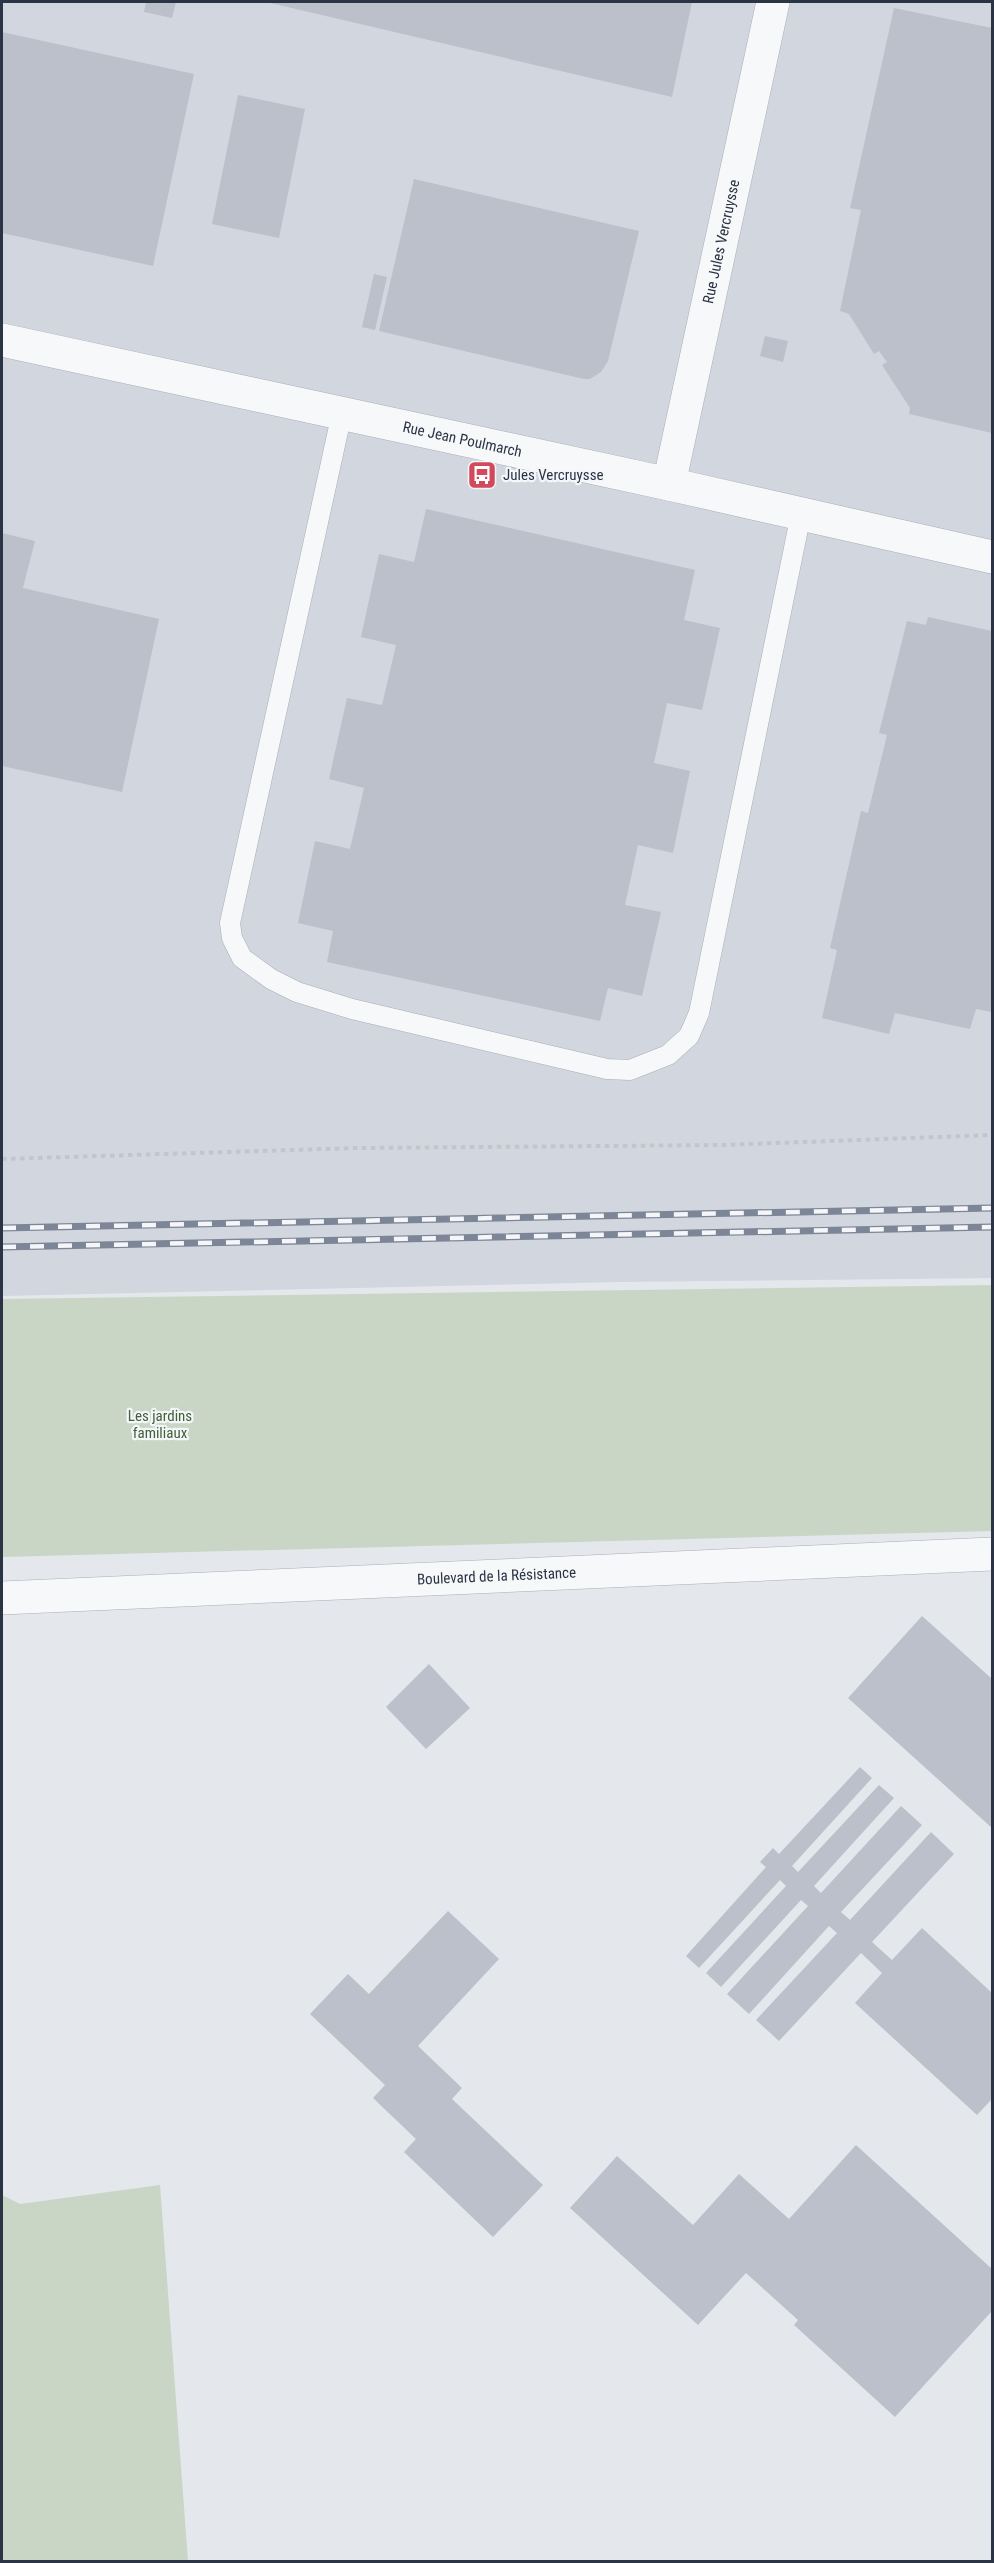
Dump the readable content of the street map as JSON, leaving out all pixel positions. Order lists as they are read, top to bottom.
{
  "streets": {
    "street": ["Rue Jules Vercruysse", "Rue Jean Poulmarch", "Boulevard de la Résistance"]
  },
  "crossings": [
    ["Rue Jules Vercruysse", "Rue Jean Poulmarch"]
  ],
  "parks": ["Les jardins familiaux"],
  "places": {
    "bus stop": ["Jules Vercruysse"]
  }
}
